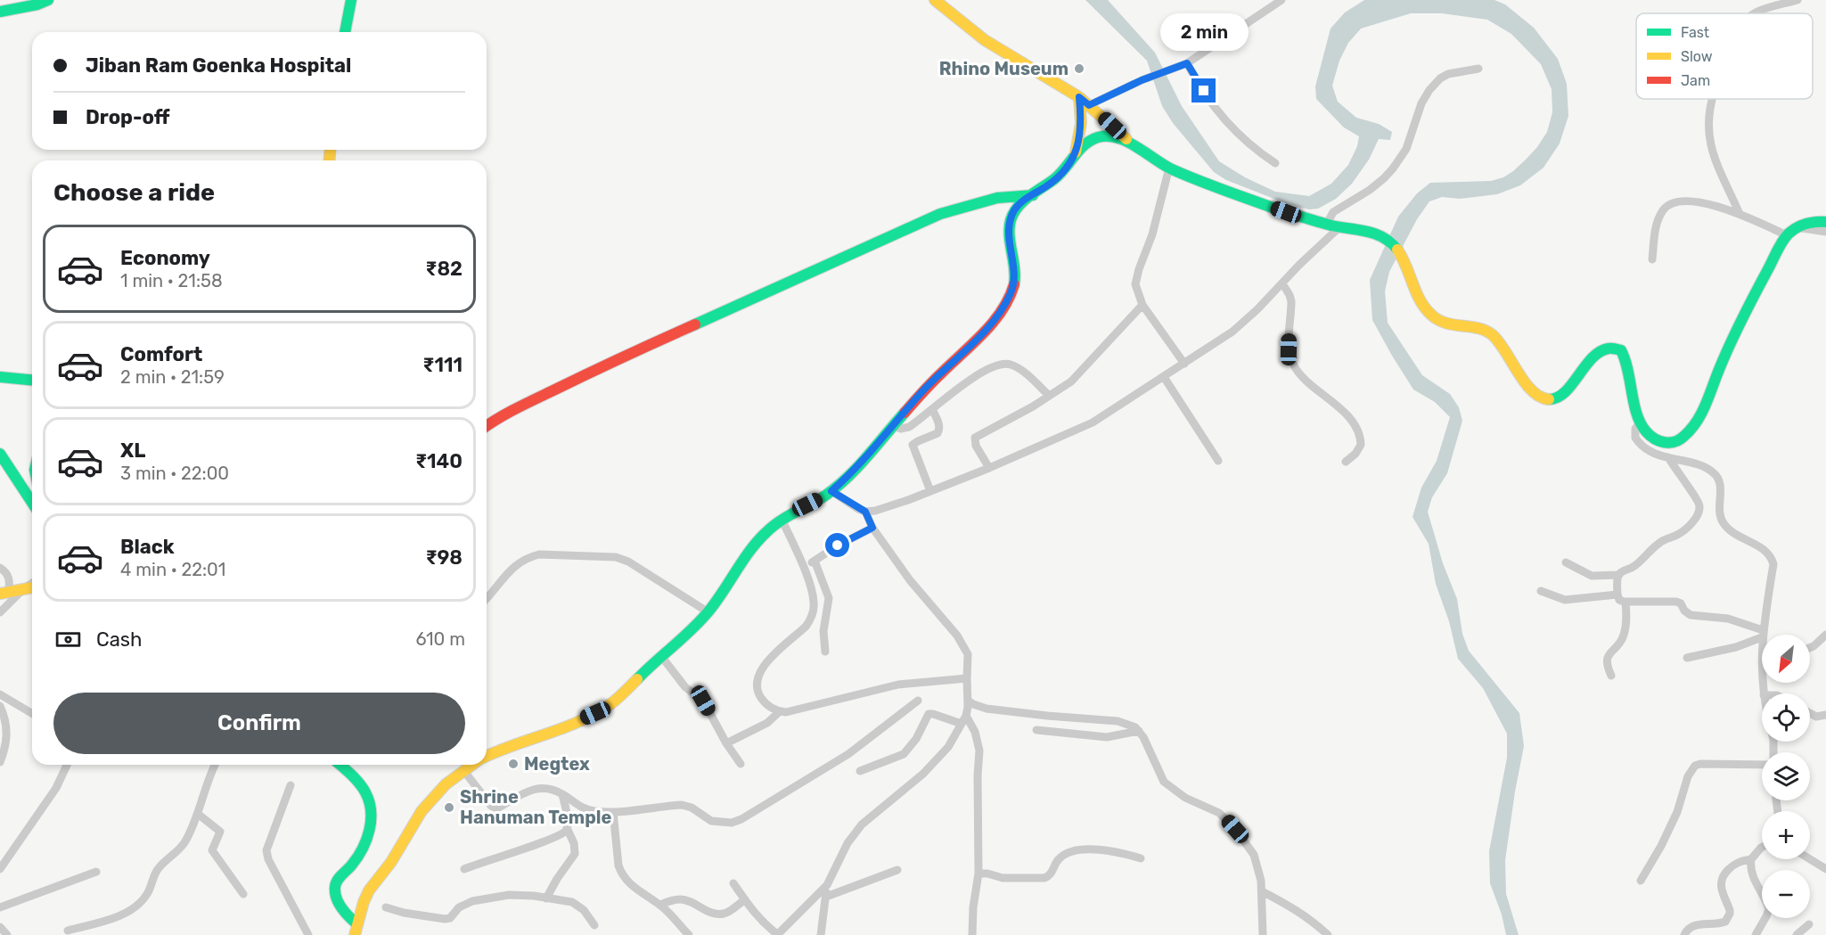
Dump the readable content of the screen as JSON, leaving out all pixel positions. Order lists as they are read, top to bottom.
{
  "places": ["Rhino Museum", "Megtex", "Shrine Hanuman Temple"],
  "legend": ["Fast", "Slow", "Jam"],
  "north": "bottom left",
  "page": {
    "bubble": "2 min",
    "banner": ["Jiban Ram Goenka Hospital", "Drop-off"],
    "heading": "Choose a ride",
    "list": [
      {
        "name": "Economy",
        "note": "1 min · 21:58",
        "value": "₹82"
      },
      {
        "name": "Comfort",
        "note": "2 min · 21:59",
        "value": "₹111"
      },
      {
        "name": "XL",
        "note": "3 min · 22:00",
        "value": "₹140"
      },
      {
        "name": "Black",
        "note": "4 min · 22:01",
        "value": "₹98"
      }
    ],
    "pay": ["Cash", "610 m"],
    "map_buttons": ["+", "−"],
    "buttons": "Confirm"
  }
}
